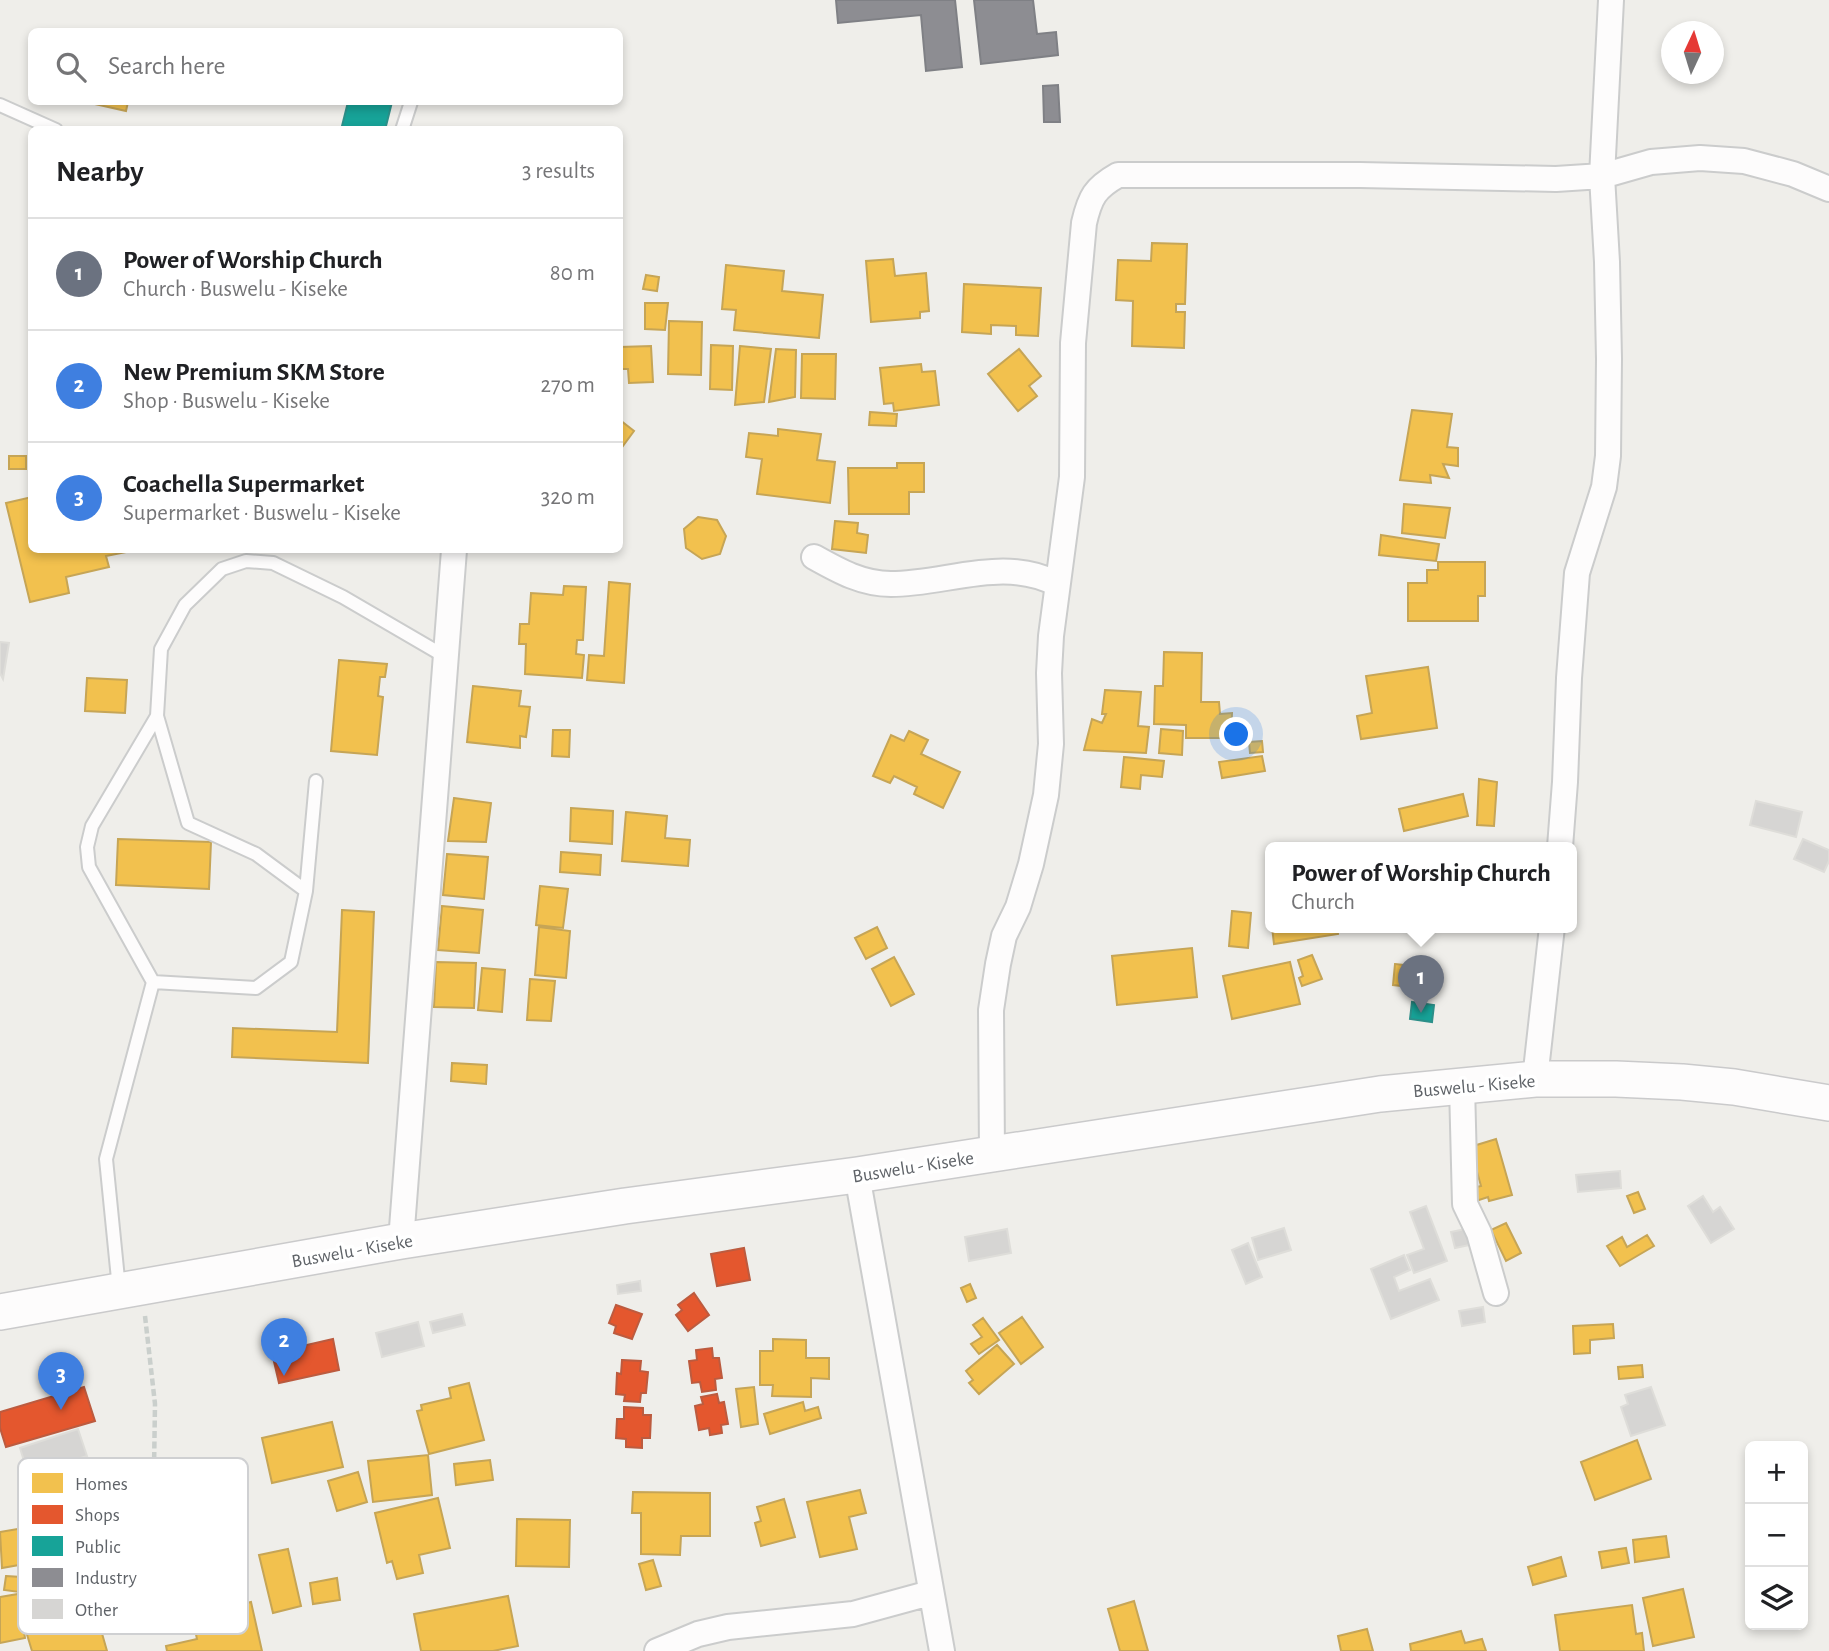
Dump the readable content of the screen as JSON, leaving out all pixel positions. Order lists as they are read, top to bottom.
{
  "streets": {
    "main road": ["Buswelu - Kiseke"]
  },
  "legend": [
    "Homes",
    "Shops",
    "Public",
    "Industry",
    "Other"
  ],
  "north": "top",
  "page": {
    "search": "Search here",
    "heading": ["Nearby", "3 results"],
    "list": [
      {
        "mark": "1",
        "name": "Power of Worship Church",
        "note": "Church · Buswelu - Kiseke",
        "value": "80 m"
      },
      {
        "mark": "2",
        "name": "New Premium SKM Store",
        "note": "Shop · Buswelu - Kiseke",
        "value": "270 m"
      },
      {
        "mark": "3",
        "name": "Coachella Supermarket",
        "note": "Supermarket · Buswelu - Kiseke",
        "value": "320 m"
      }
    ],
    "popup": ["Power of Worship Church", "Church"],
    "pins": ["1", "2", "3"],
    "map_buttons": ["+", "−"]
  }
}
